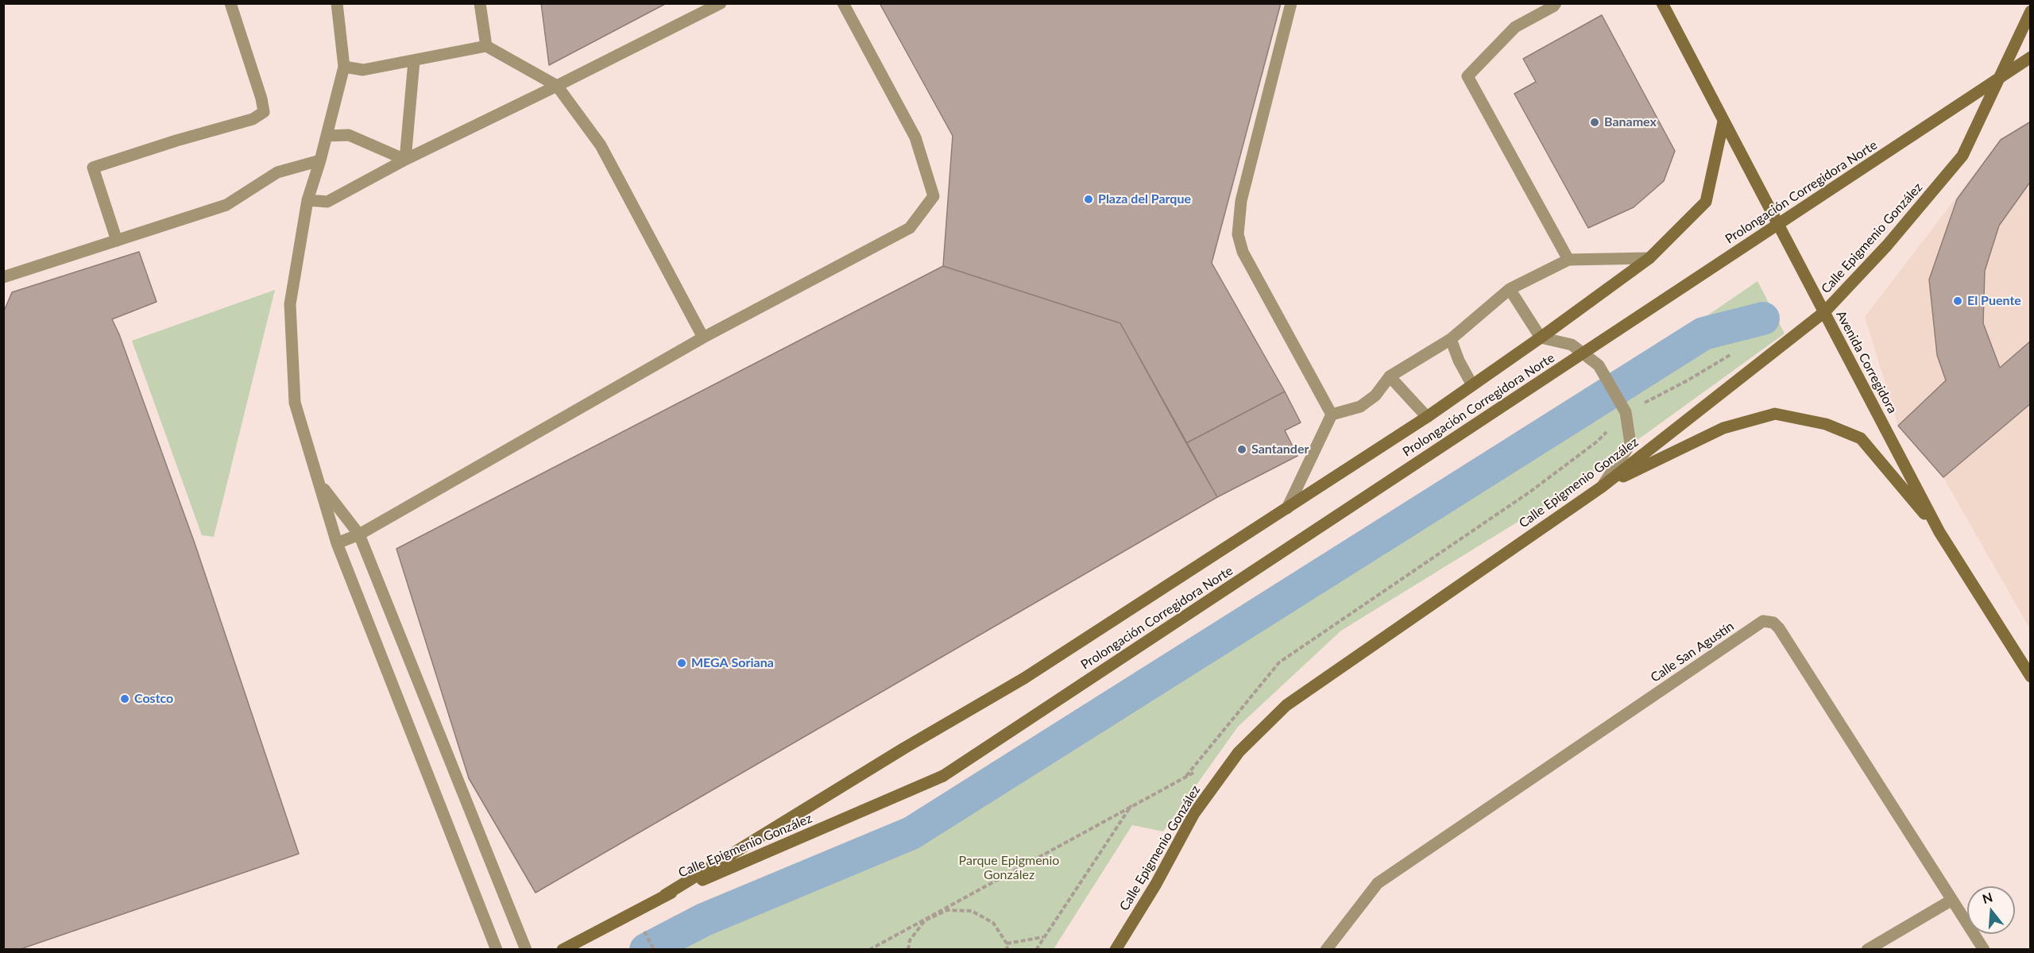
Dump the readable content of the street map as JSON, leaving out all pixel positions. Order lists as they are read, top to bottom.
{
  "streets": {
    "main road": ["Prolongación Corregidora Norte", "Calle Epigmenio González", "Avenida Corregidora"],
    "street": ["Calle San Agustín"]
  },
  "crossings": [
    ["Prolongación Corregidora Norte", "Calle Epigmenio González"],
    ["Calle Epigmenio González", "Avenida Corregidora"]
  ],
  "parks": ["Parque Epigmenio González"],
  "places": [
    "Banamex",
    "Plaza del Parque",
    "El Puente",
    "Santander",
    "MEGA Soriana",
    "Costco"
  ],
  "north": "top"
}
